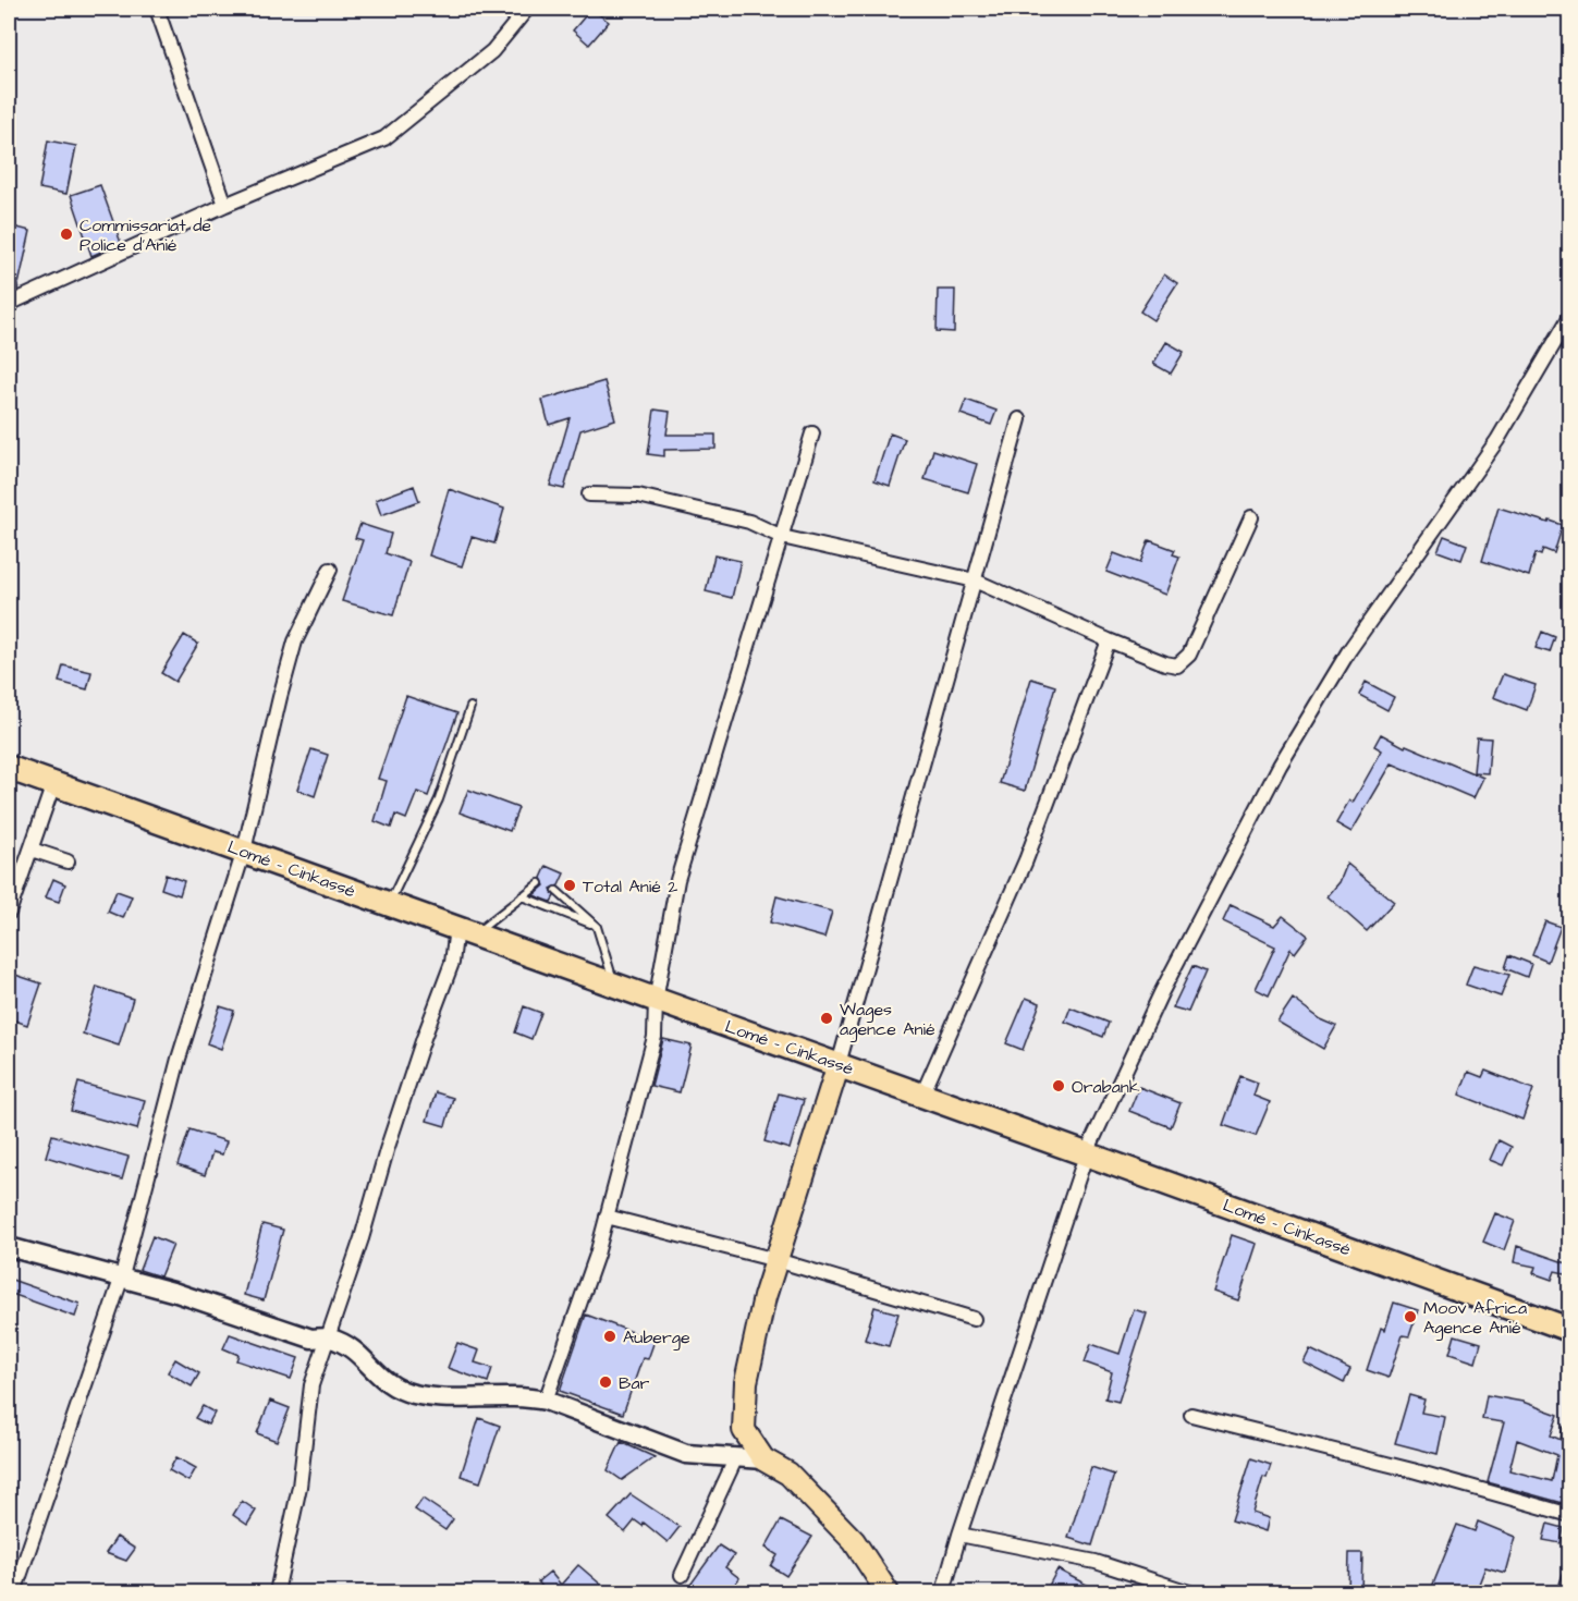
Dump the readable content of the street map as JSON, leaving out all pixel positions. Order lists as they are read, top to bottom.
{
  "streets": {
    "highway": ["Lomé - Cinkassé"]
  },
  "places": [
    "Commissariat de Police d'Anié",
    "Total Anié 2",
    "Wages agence Anié",
    "Orabank",
    "Moov Africa Agence Anié",
    "Auberge",
    "Bar"
  ]
}
